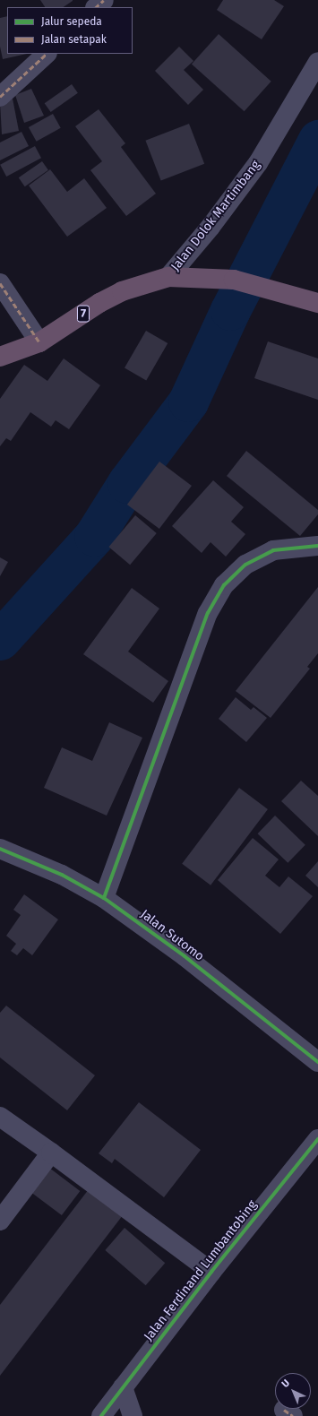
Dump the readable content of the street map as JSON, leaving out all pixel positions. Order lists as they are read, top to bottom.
{
  "streets": {
    "highway": ["7"],
    "street": ["Jalan Dolok Martimbang", "Jalan Sutomo", "Jalan Ferdinand Lumbantobing"]
  },
  "crossings": [
    ["Jalan Dolok Martimbang", "7"]
  ],
  "legend": ["Jalur sepeda", "Jalan setapak"],
  "north": "top left"
}
